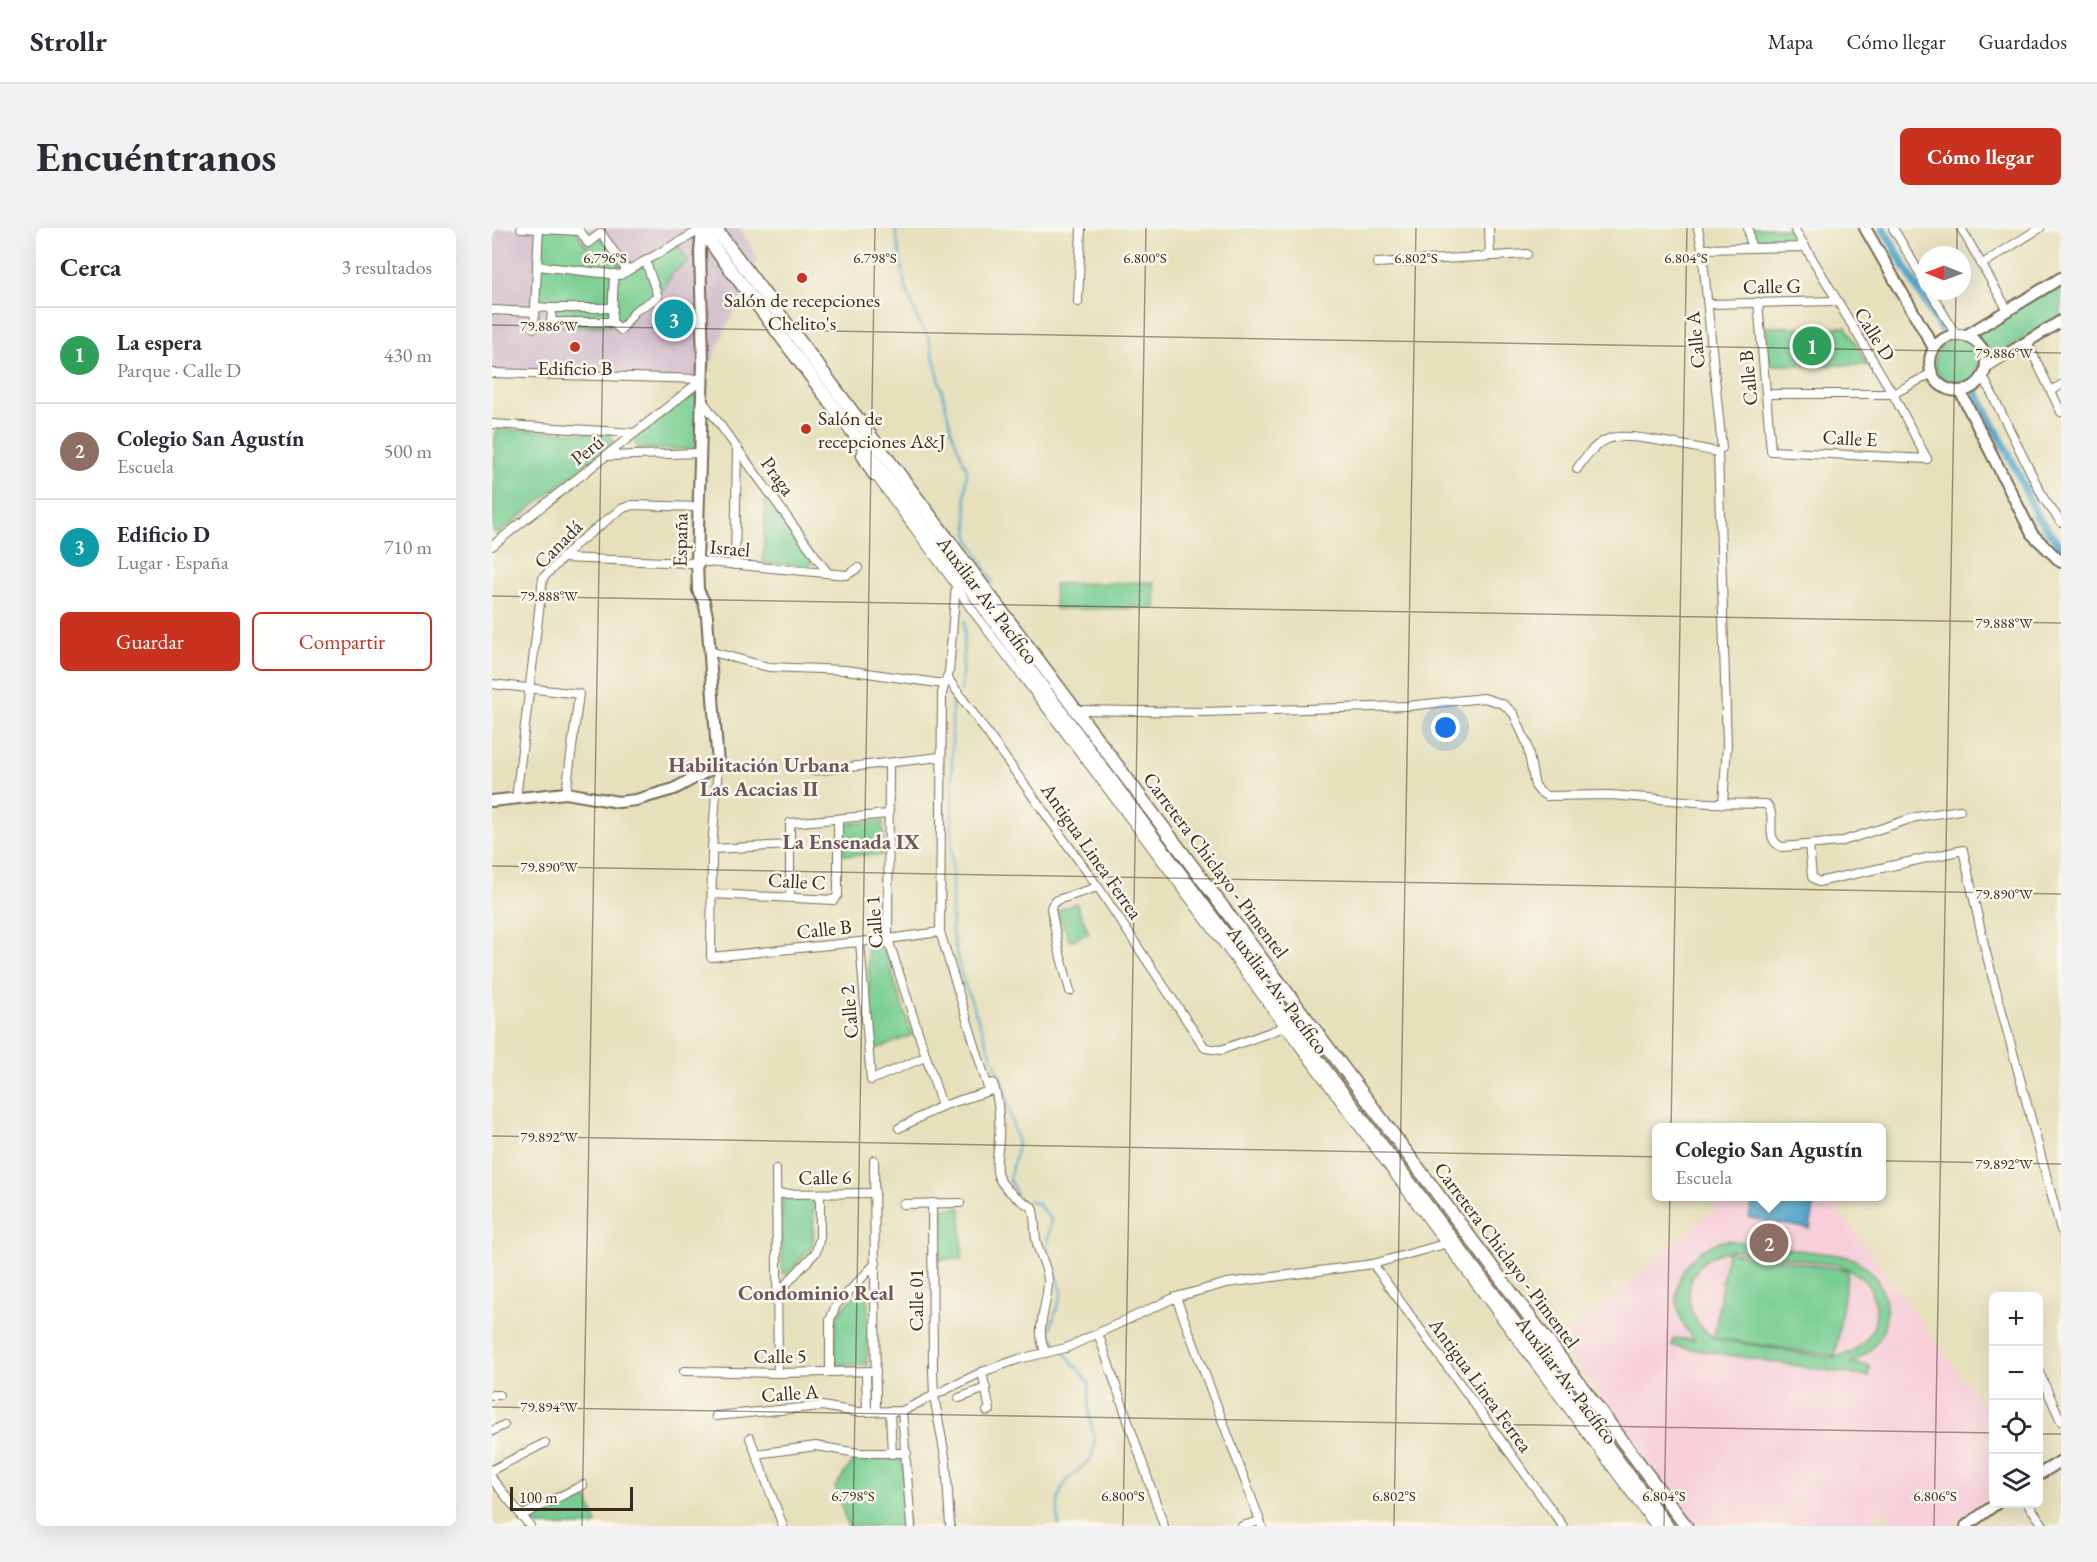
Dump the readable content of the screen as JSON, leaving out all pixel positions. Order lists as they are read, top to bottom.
{
  "streets": {
    "main road": ["Carretera Chiclayo - Pimentel"],
    "street": [
      "Calle G",
      "Calle D",
      "Calle A",
      "Calle B",
      "Calle E",
      "Perú",
      "Praga",
      "España",
      "Canadá",
      "Israel",
      "Auxiliar Av. Pacífico",
      "Antigua Linea Ferrea",
      "Calle C",
      "Calle 1",
      "Calle 2",
      "Calle 6",
      "Calle 01",
      "Calle 5"
    ]
  },
  "crossings": [
    ["Calle G", "Calle D"],
    ["Calle G", "Calle A"],
    ["Calle G", "Calle B"],
    ["Calle D", "Calle E"],
    ["Calle B", "Calle E"],
    ["Calle B", "España"],
    ["Calle B", "Calle 1"],
    ["Calle B", "Calle 2"],
    ["Perú", "España"],
    ["Praga", "España"],
    ["Praga", "Israel"],
    ["España", "Canadá"],
    ["España", "Israel"],
    ["España", "Carretera Chiclayo - Pimentel"],
    ["España", "Calle C"],
    ["Canadá", "Israel"],
    ["Auxiliar Av. Pacífico", "Antigua Linea Ferrea"],
    ["Auxiliar Av. Pacífico", "Carretera Chiclayo - Pimentel"],
    ["Antigua Linea Ferrea", "Carretera Chiclayo - Pimentel"],
    ["Calle 1", "Calle 2"]
  ],
  "districts": ["Habilitación Urbana Las Acacias II", "La Ensenada IX", "Condominio Real"],
  "places": ["Salón de recepciones Chelito's", "Edificio B", "Salón de recepciones A&J"],
  "scale_bar": "100 m",
  "north": "left",
  "page": {
    "header": "Strollr",
    "nav": ["Mapa", "Cómo llegar", "Guardados"],
    "buttons": [
      "Cómo llegar",
      ["Guardar", "Compartir"]
    ],
    "title": "Encuéntranos",
    "heading": ["Cerca", "3 resultados"],
    "pins": ["3", "1", "2"],
    "list": [
      {
        "mark": "1",
        "name": "La espera",
        "note": "Parque · Calle D",
        "value": "430 m"
      },
      {
        "mark": "2",
        "name": "Colegio San Agustín",
        "note": "Escuela",
        "value": "500 m"
      },
      {
        "mark": "3",
        "name": "Edificio D",
        "note": "Lugar · España",
        "value": "710 m"
      }
    ],
    "popup": ["Colegio San Agustín", "Escuela"],
    "map_buttons": ["+", "−"],
    "scale": "100 m"
  },
  "coordinates": [
    "6.796°S",
    "6.798°S",
    "6.800°S",
    "6.802°S",
    "6.804°S",
    "79.886°W",
    "79.888°W",
    "79.890°W",
    "79.892°W",
    "79.894°W",
    "6.806°S"
  ]
}
